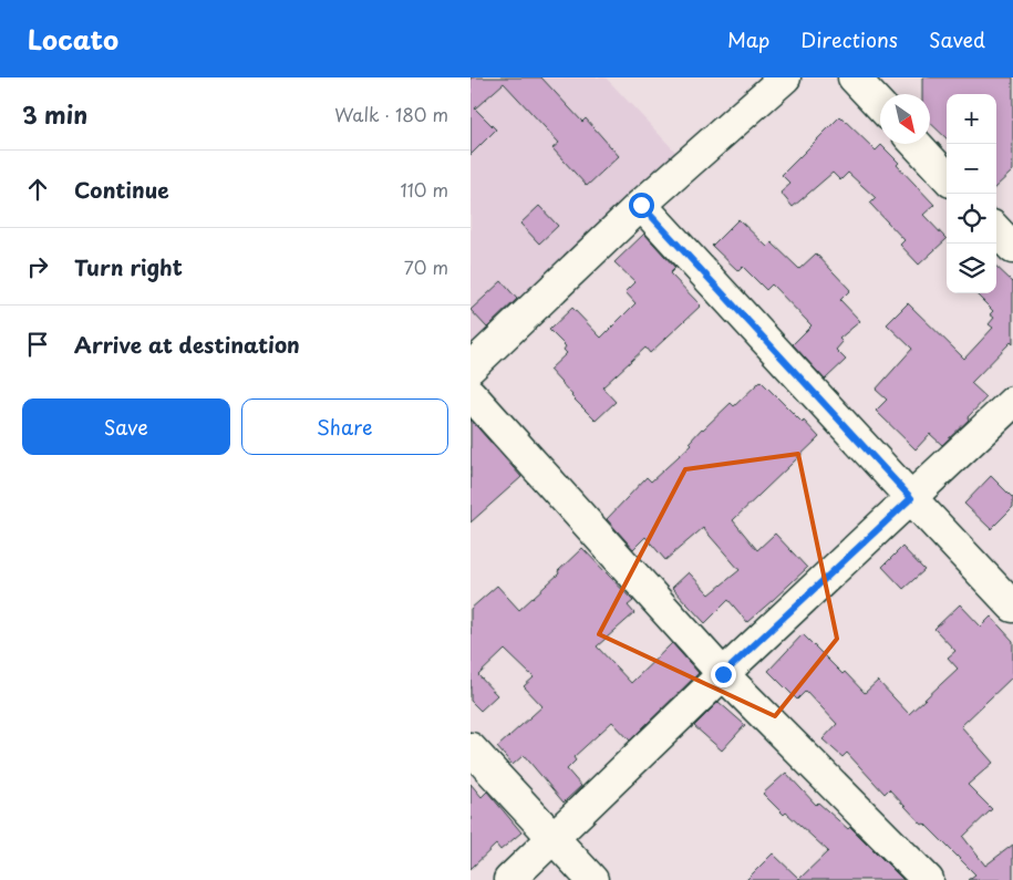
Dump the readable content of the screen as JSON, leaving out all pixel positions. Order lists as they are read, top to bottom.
{
  "north": "bottom right",
  "page": {
    "header": "Locato",
    "nav": ["Map", "Directions", "Saved"],
    "heading": ["3 min", "Walk · 180 m"],
    "map_buttons": ["+", "−"],
    "list": [
      ["Continue", "110 m"],
      ["Turn right", "70 m"],
      "Arrive at destination"
    ],
    "buttons": ["Save", "Share"]
  }
}
